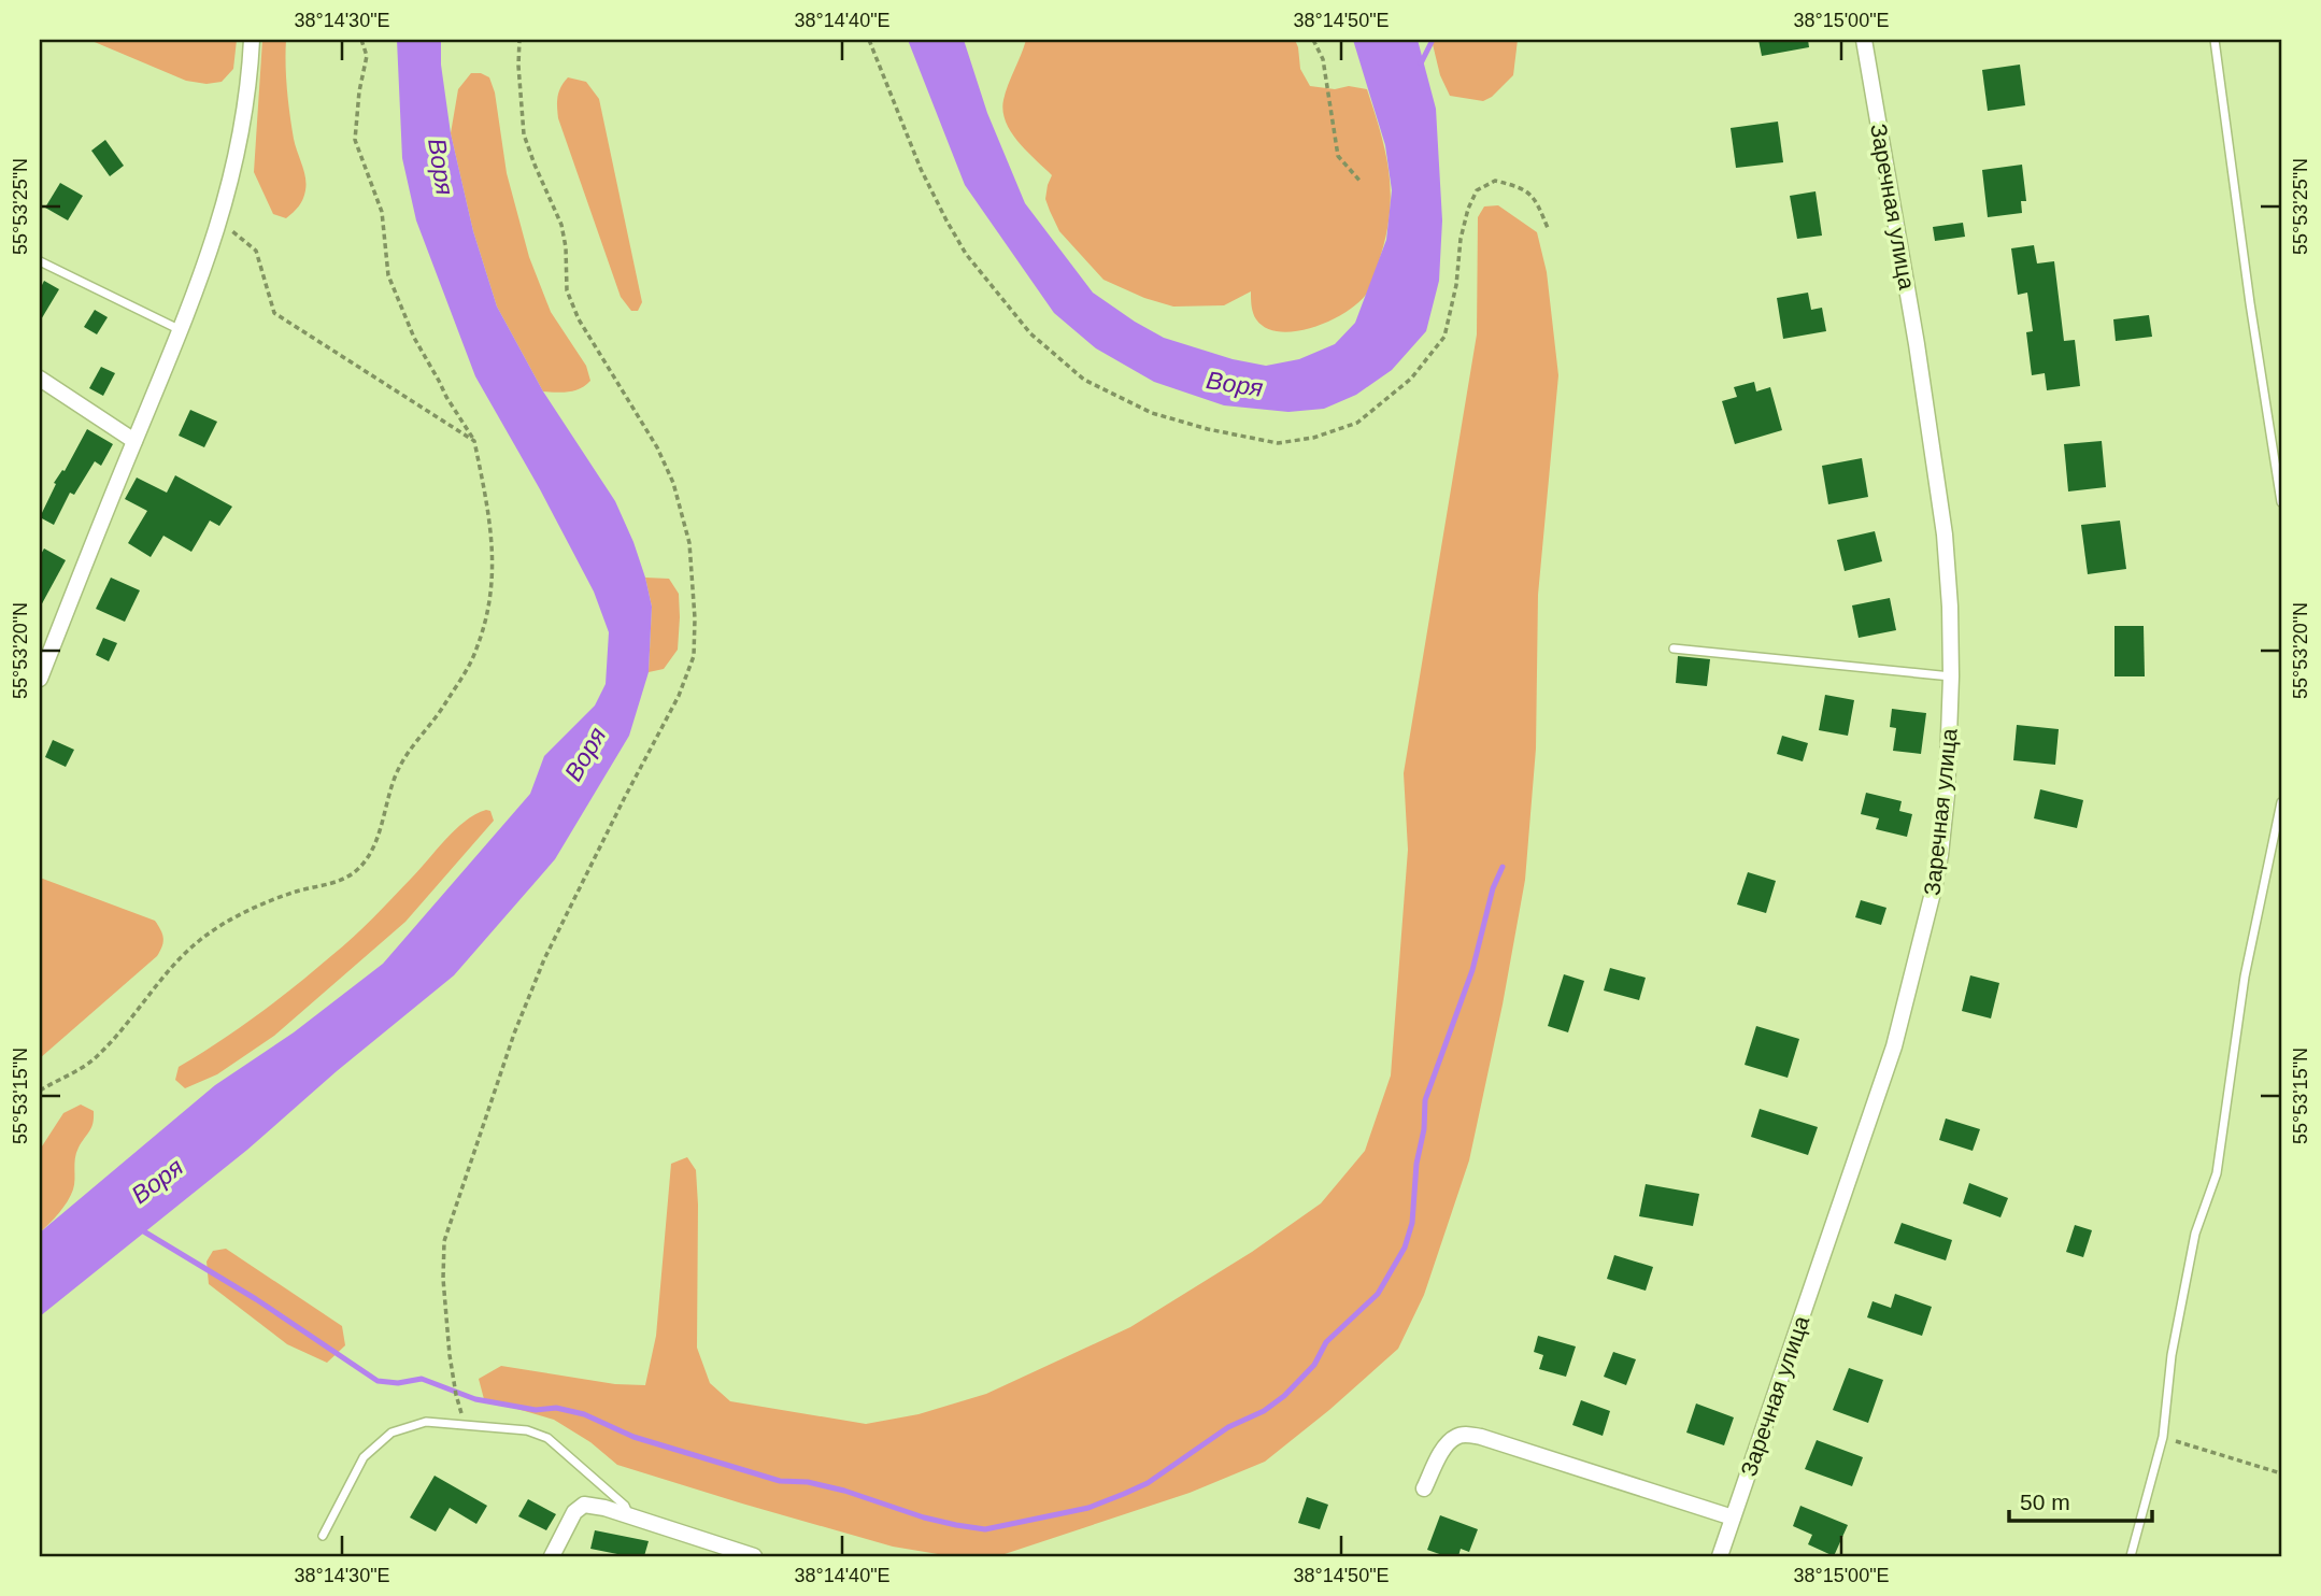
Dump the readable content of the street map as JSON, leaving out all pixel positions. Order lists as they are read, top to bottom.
{
  "streets": {
    "street": ["Заречная улица"]
  },
  "water": ["Воря"],
  "scale_bar": "50 m",
  "coordinates": [
    "38°14'30\"E",
    "38°14'40\"E",
    "38°14'50\"E",
    "38°15'00\"E",
    "55°53'25\"N",
    "55°53'20\"N",
    "55°53'15\"N"
  ]
}
